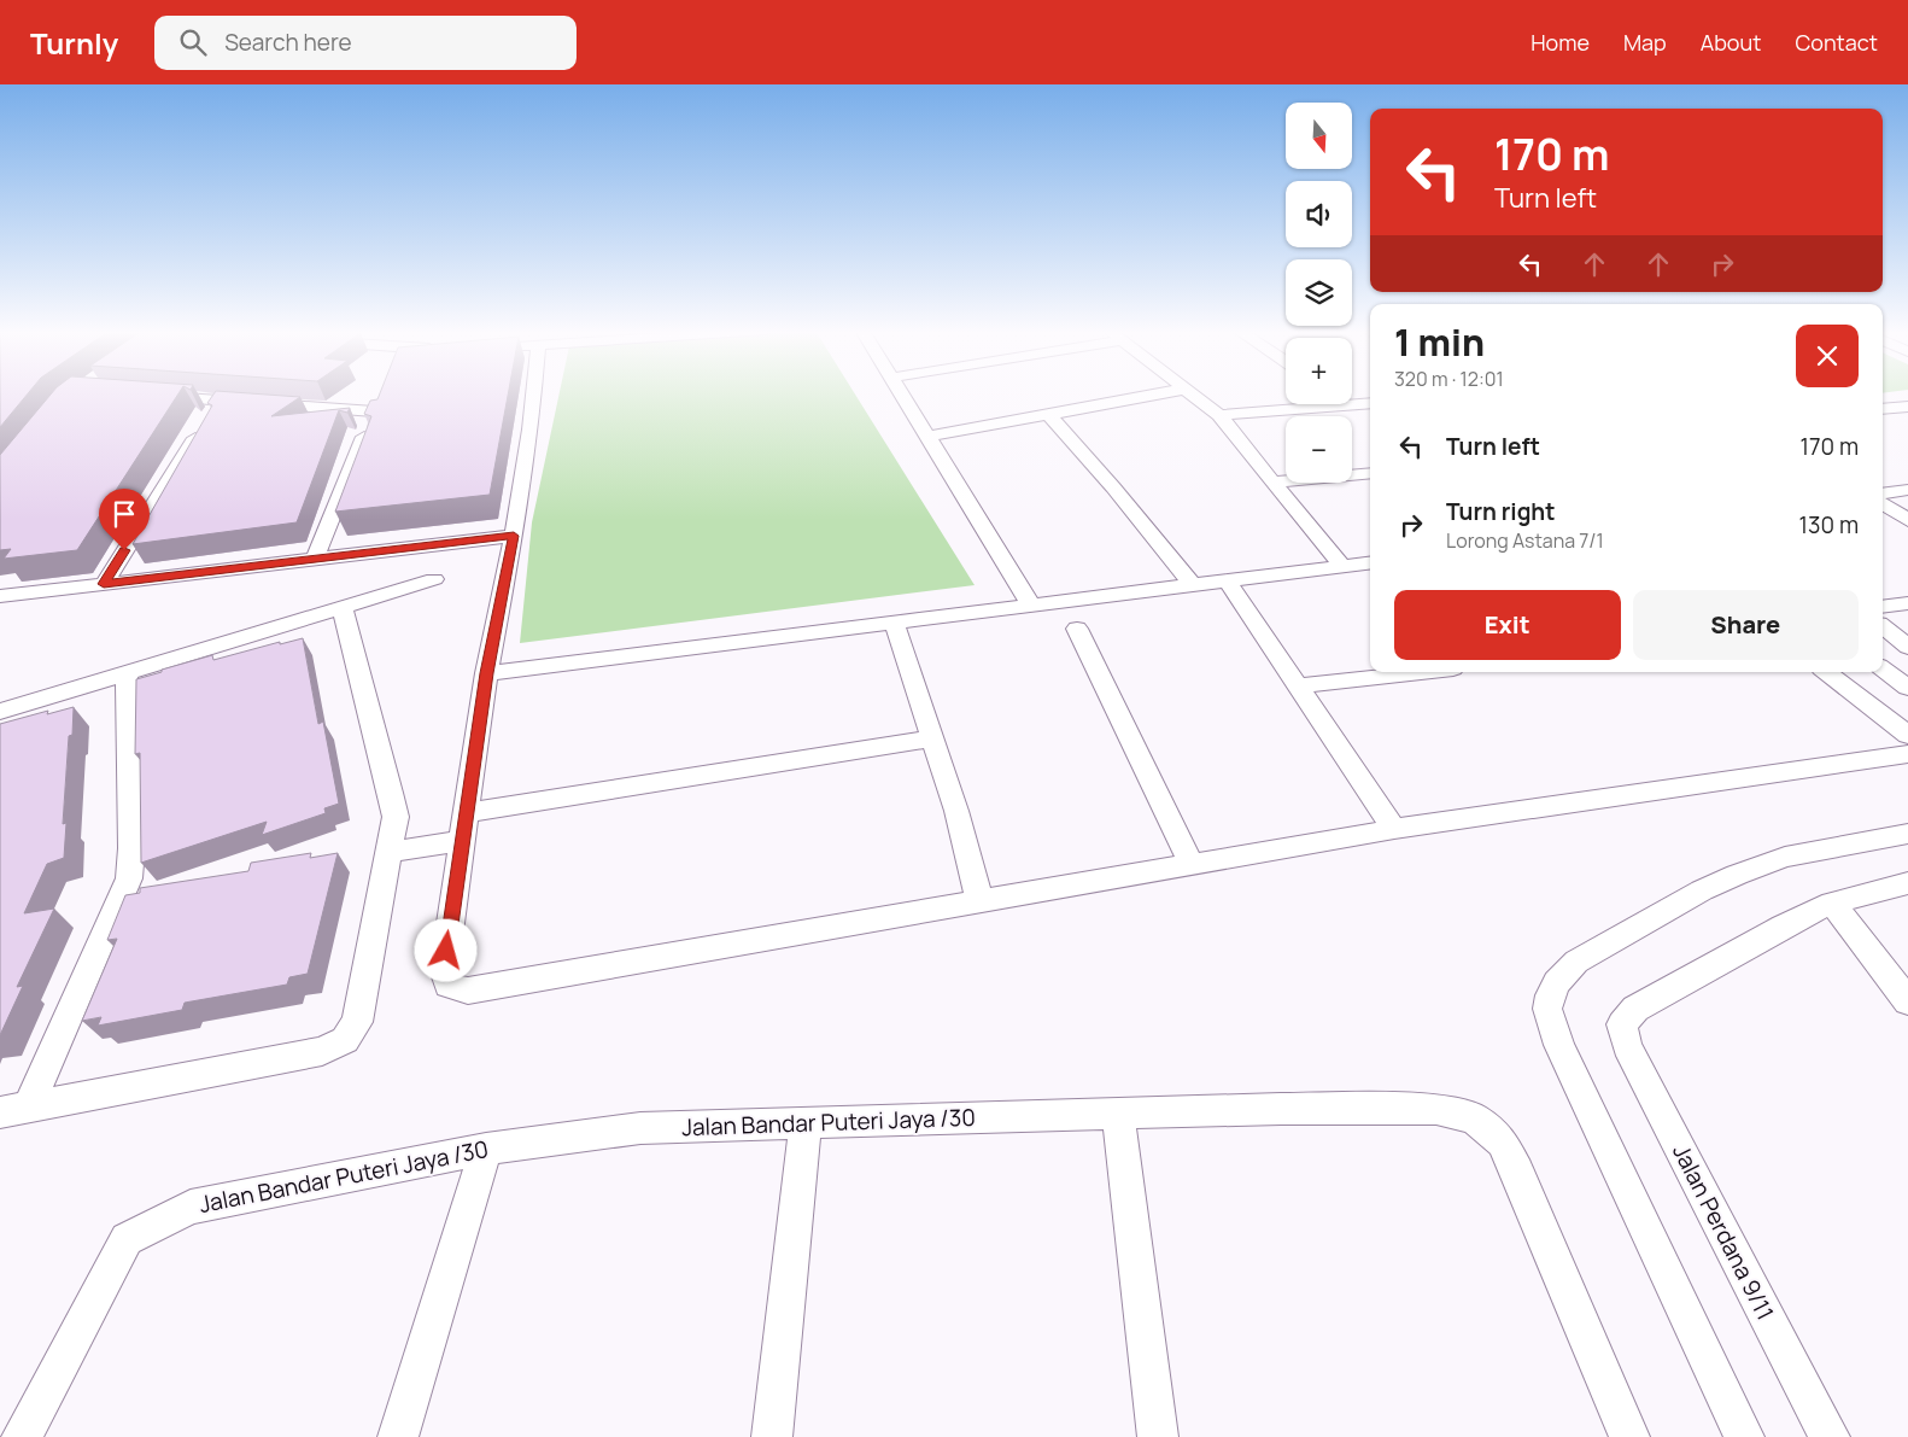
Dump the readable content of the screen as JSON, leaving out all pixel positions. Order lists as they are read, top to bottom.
{
  "streets": {
    "street": ["Jalan Bandar Puteri Jaya /30", "Jalan Perdana 9/11"]
  },
  "north": "bottom",
  "page": {
    "header": "Turnly",
    "search": "Search here",
    "nav": [
      "Home",
      "Map",
      "About",
      "Contact"
    ],
    "map_buttons": ["+", "−"],
    "turn": ["170 m", "Turn left"],
    "heading": ["1 min", "320 m · 12:01"],
    "list": [
      {
        "name": "Turn left",
        "value": "170 m"
      },
      {
        "name": "Turn right",
        "note": "Lorong Astana 7/1",
        "value": "130 m"
      }
    ],
    "buttons": ["Exit", "Share"]
  }
}
